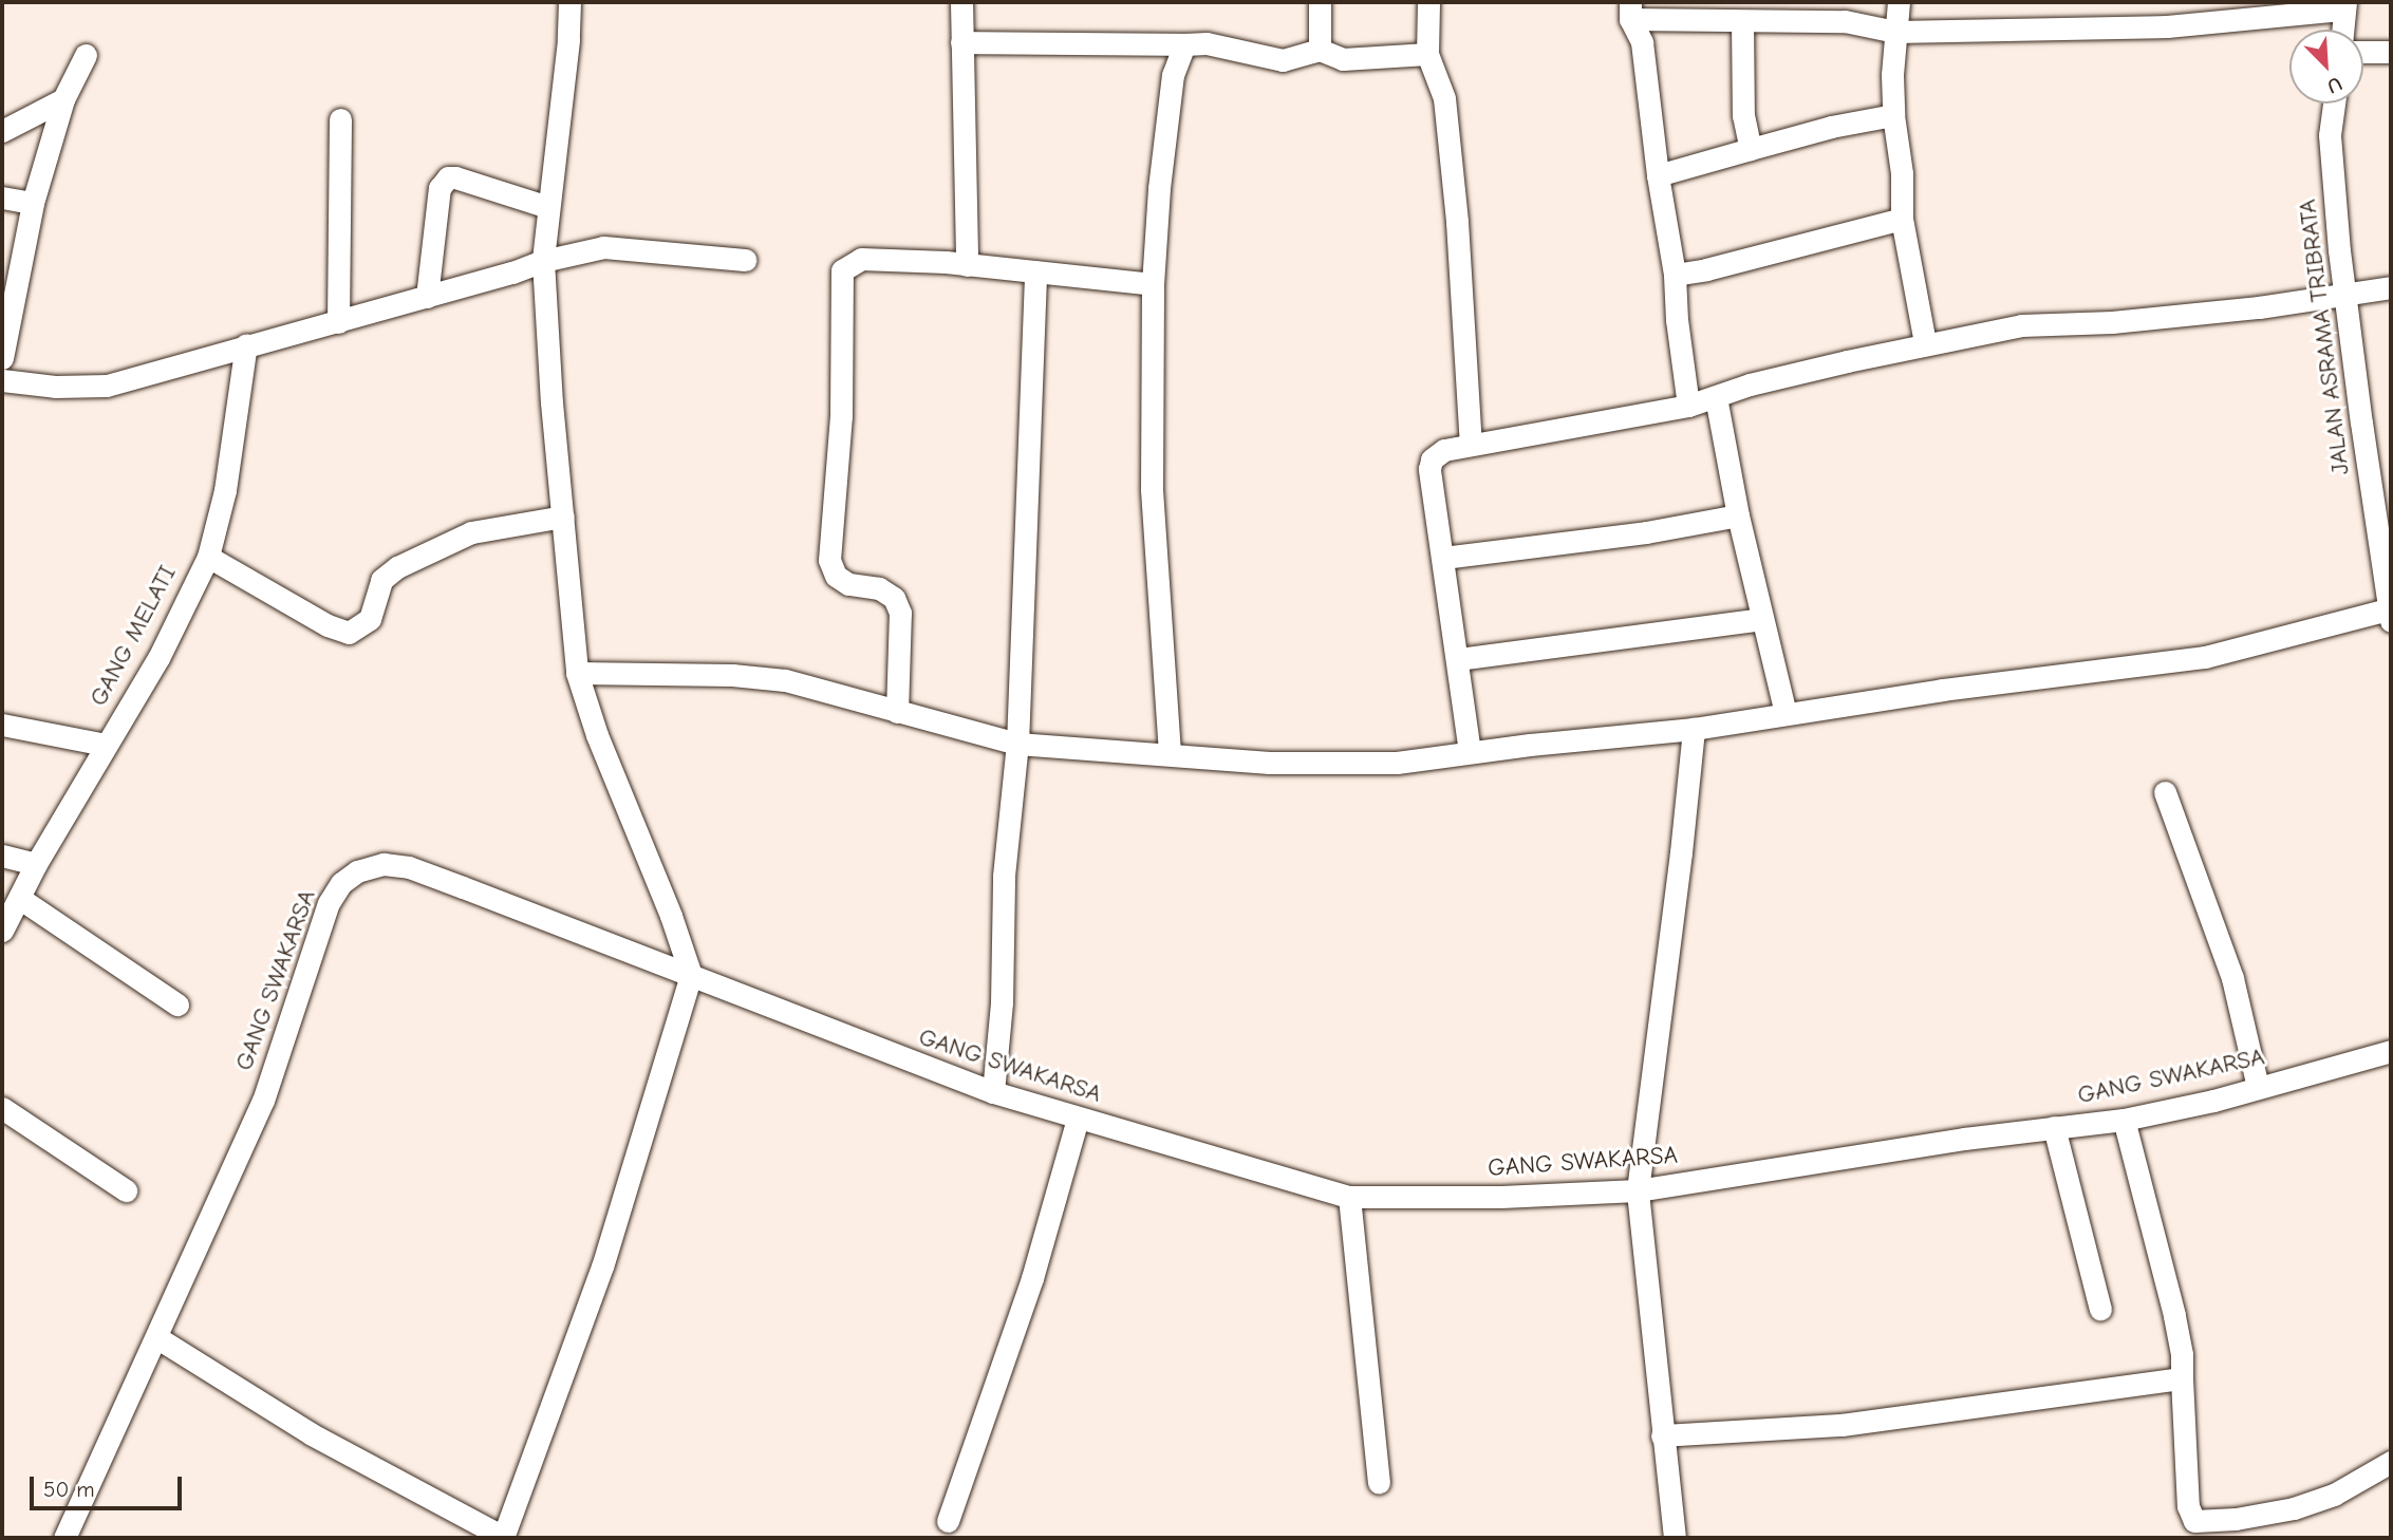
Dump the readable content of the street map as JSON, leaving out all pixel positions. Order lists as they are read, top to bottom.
{
  "streets": {
    "street": ["JALAN ASRAMA TRIBRATA", "GANG MELATI", "GANG SWAKARSA"]
  },
  "scale_bar": "50 m",
  "north": "bottom right"
}
